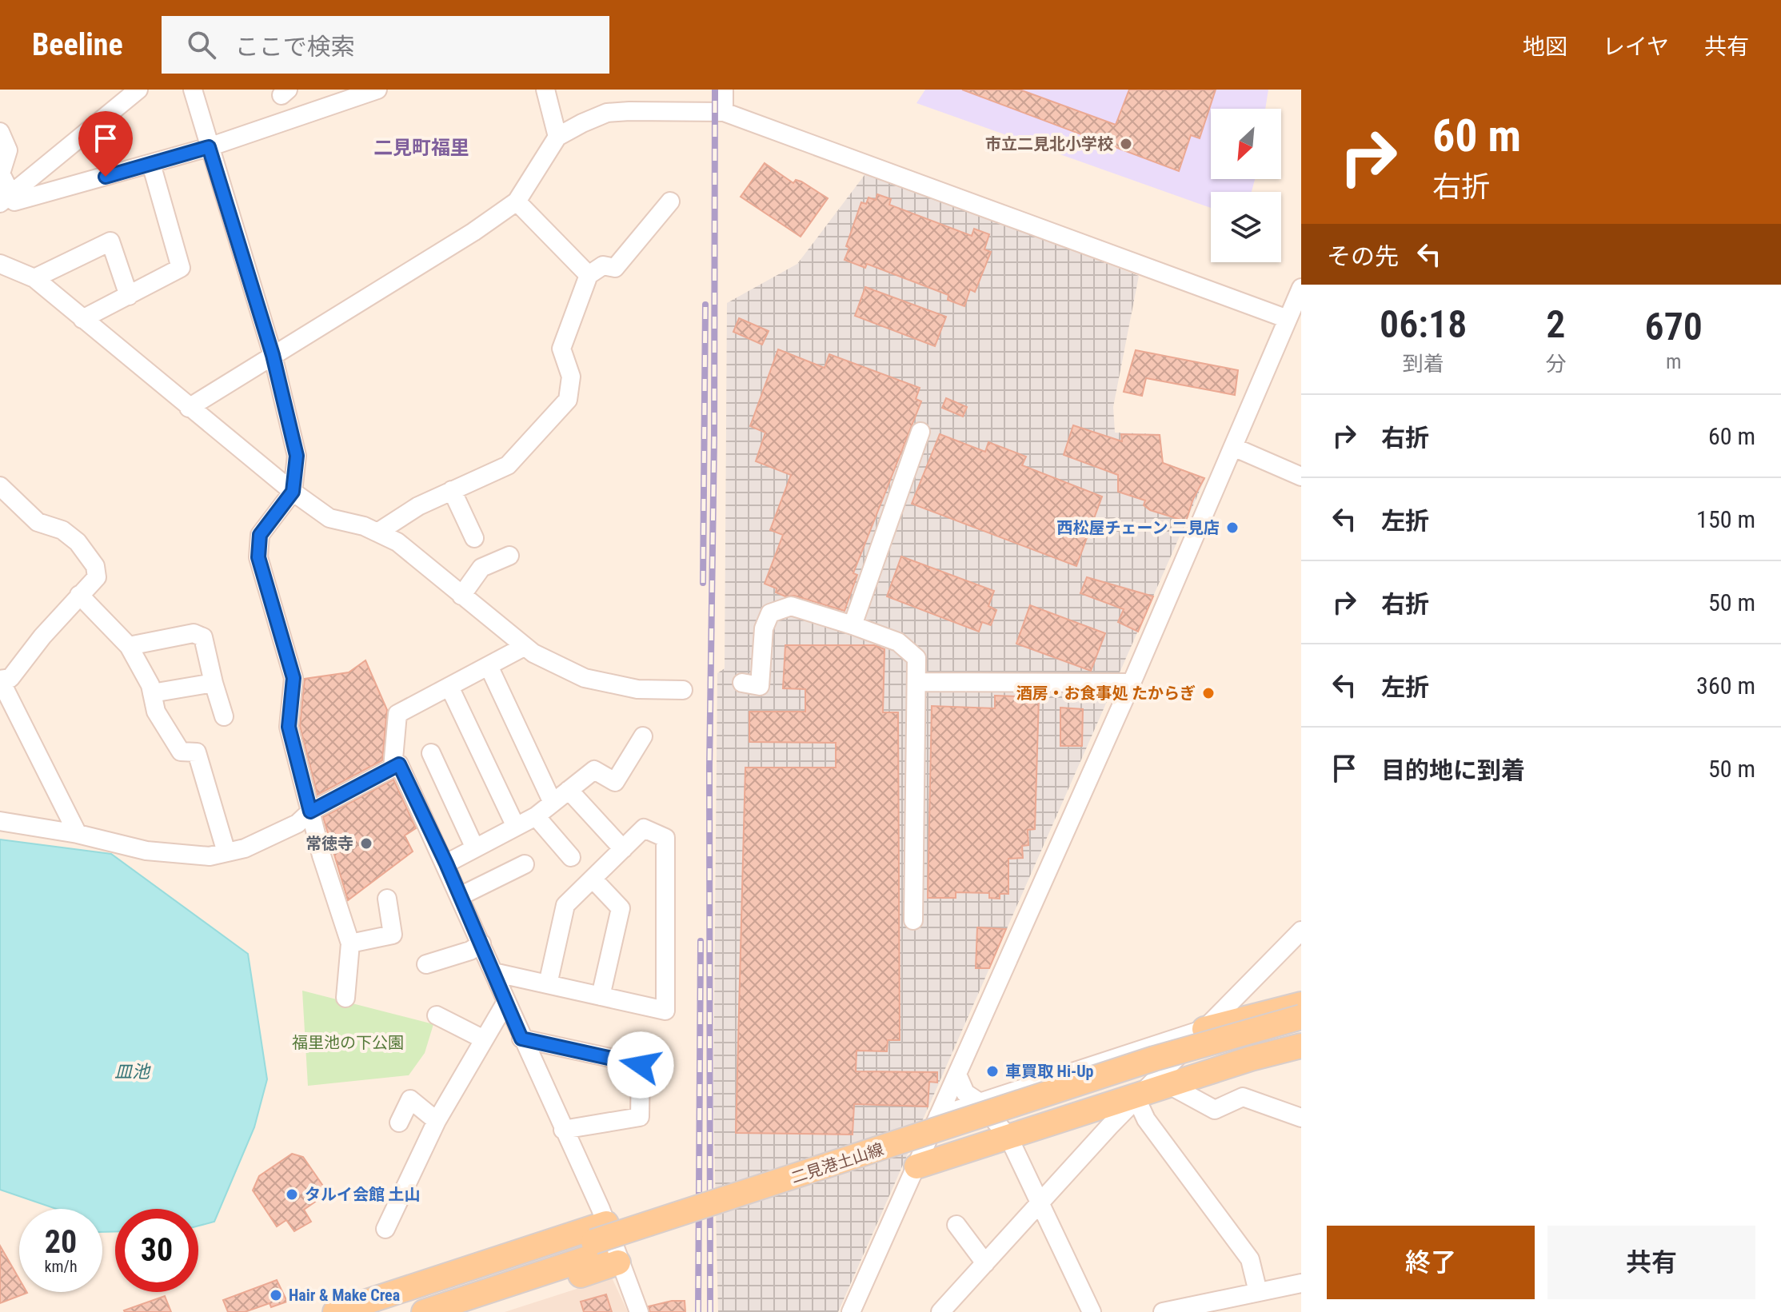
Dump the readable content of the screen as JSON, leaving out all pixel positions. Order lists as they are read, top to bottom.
{
  "streets": {
    "main road": ["二見港土山線"]
  },
  "districts": ["二見町福里"],
  "water": ["皿池"],
  "parks": ["福里池の下公園"],
  "places": [
    "市立二見北小学校",
    "西松屋チェーン 二見店",
    "酒房・お食事処 たからぎ",
    "常徳寺",
    "車買取 Hi-Up",
    "タルイ会館 土山",
    "Hair & Make Crea"
  ],
  "north": "bottom left",
  "page": {
    "header": "Beeline",
    "search": "ここで検索",
    "nav": ["地図", "レイヤ", "共有"],
    "turn": ["60 m", "右折"],
    "then": "その先",
    "eta": [
      "06:18",
      "到着",
      "2",
      "分",
      "670",
      "m"
    ],
    "list": [
      {
        "name": "右折",
        "value": "60 m"
      },
      {
        "name": "左折",
        "value": "150 m"
      },
      {
        "name": "右折",
        "value": "50 m"
      },
      {
        "name": "左折",
        "value": "360 m"
      },
      {
        "name": "目的地に到着",
        "value": "50 m"
      }
    ],
    "speed": "20 km/h",
    "limit": "30",
    "buttons": ["終了", "共有"]
  }
}
